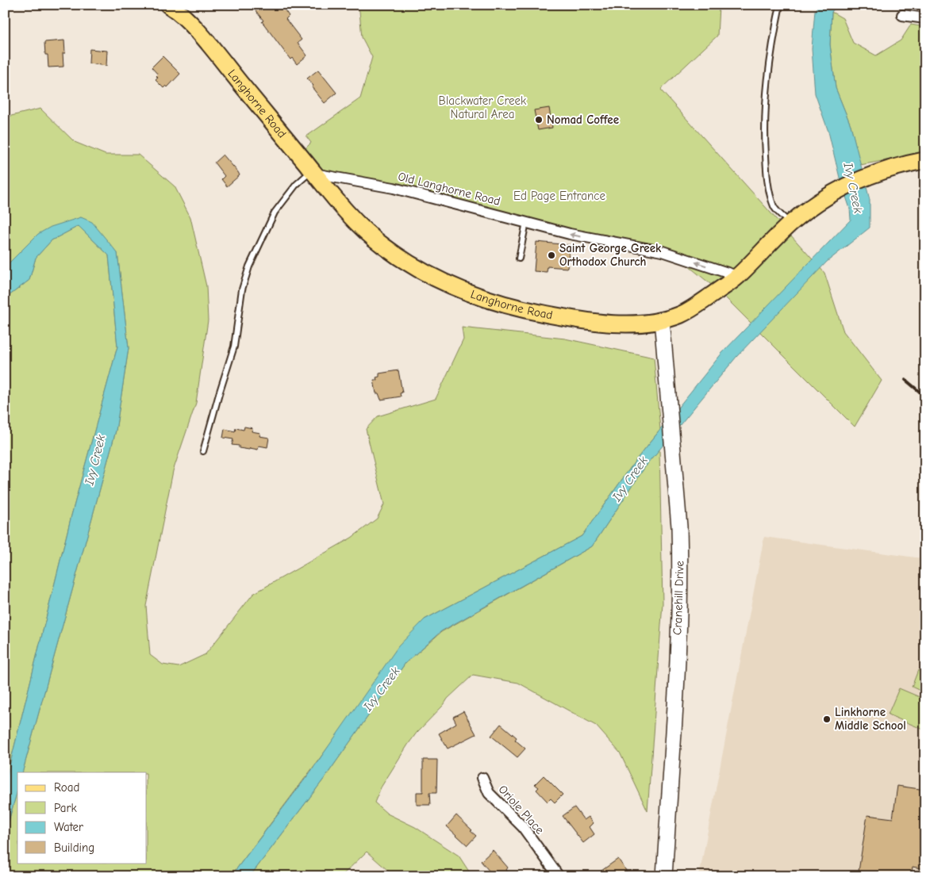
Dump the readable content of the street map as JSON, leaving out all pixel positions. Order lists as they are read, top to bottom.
{
  "streets": {
    "main road": ["Langhorne Road", "Cranehill Drive"],
    "street": ["Old Langhorne Road", "Oriole Place"]
  },
  "crossings": [
    ["Langhorne Road", "Old Langhorne Road"],
    ["Langhorne Road", "Cranehill Drive"]
  ],
  "one_way": ["Old Langhorne Road"],
  "water": ["Ivy Creek"],
  "parks": ["Blackwater Creek Natural Area", "Ed Page Entrance"],
  "places": ["Nomad Coffee", "Saint George Greek Orthodox Church", "Linkhorne Middle School"],
  "legend": [
    "Road",
    "Park",
    "Water",
    "Building"
  ]
}
